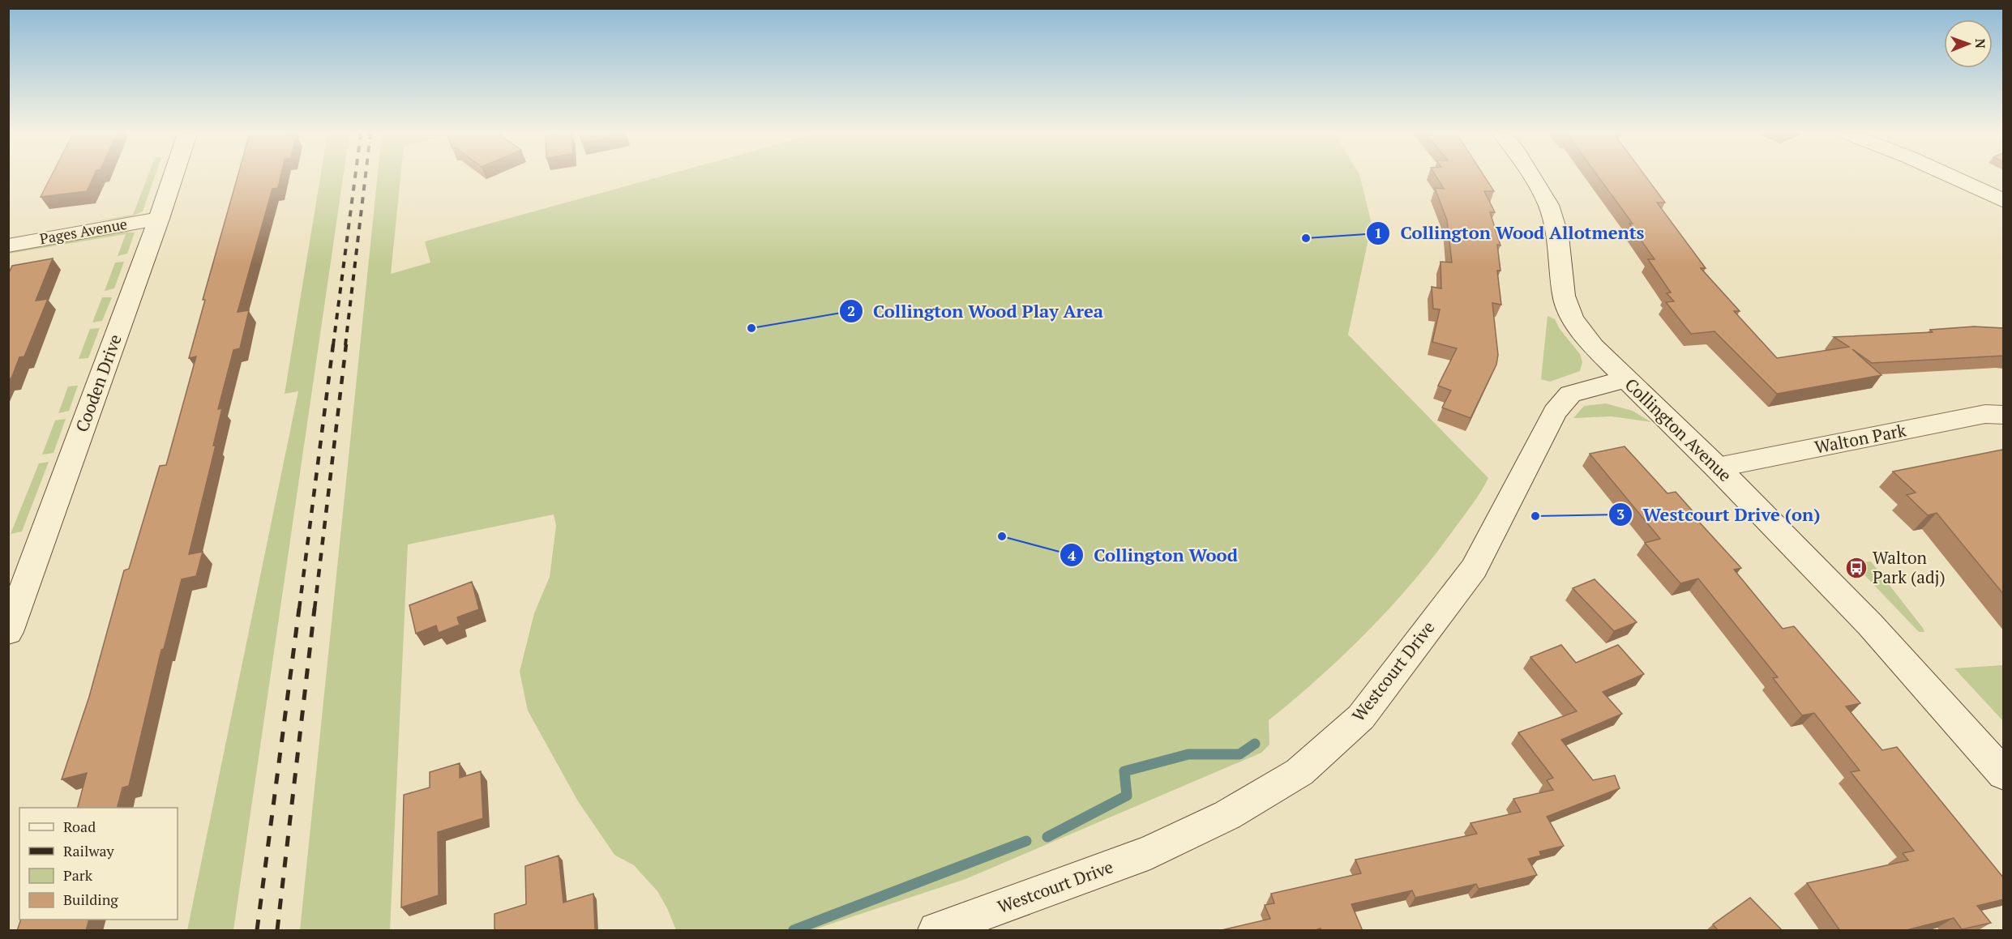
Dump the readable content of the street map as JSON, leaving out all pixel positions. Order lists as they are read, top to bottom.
{
  "streets": {
    "street": [
      "Pages Avenue",
      "Cooden Drive",
      "Collington Avenue",
      "Walton Park",
      "Westcourt Drive"
    ]
  },
  "crossings": [
    ["Pages Avenue", "Cooden Drive"],
    ["Collington Avenue", "Walton Park"],
    ["Collington Avenue", "Westcourt Drive"]
  ],
  "places": {
    "other": [
      "Collington Wood Allotments",
      "Collington Wood Play Area",
      "Westcourt Drive (on)",
      "Collington Wood"
    ],
    "bus stop": ["Walton Park (adj)"]
  },
  "legend": [
    "Road",
    "Railway",
    "Park",
    "Building"
  ],
  "north": "right"
}
